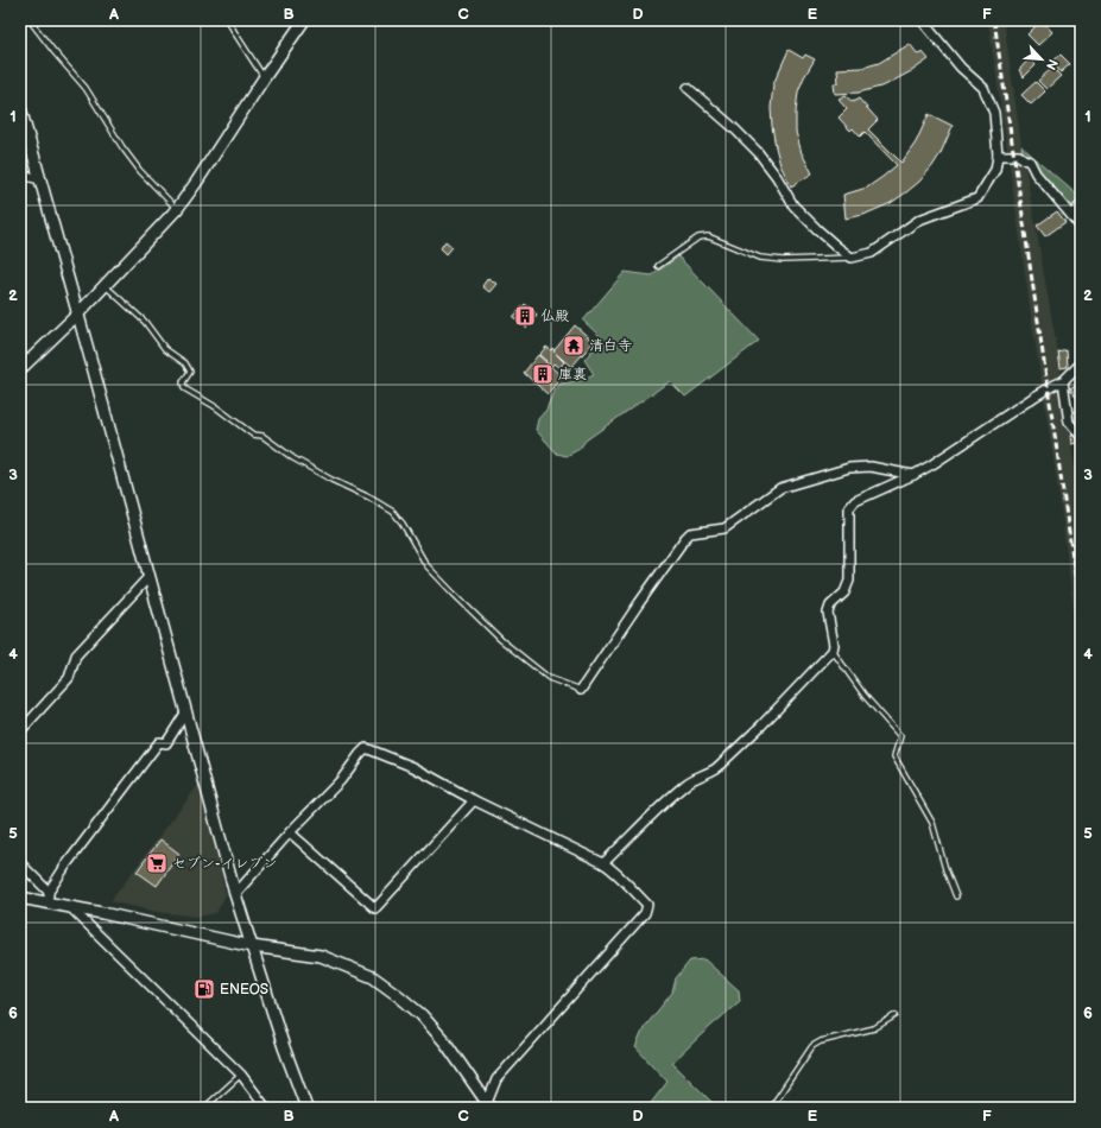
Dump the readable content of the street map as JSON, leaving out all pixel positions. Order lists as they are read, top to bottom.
{
  "places": {
    "building": ["仏殿", "庫裏"],
    "temple": ["清白寺"],
    "supermarket": ["セブン-イレブン"],
    "fuel station": ["ENEOS"]
  },
  "north": "bottom right",
  "grid": {
    "columns": [
      "A",
      "B",
      "C",
      "D",
      "E",
      "F"
    ],
    "rows": [
      "1",
      "2",
      "3",
      "4",
      "5",
      "6"
    ]
  }
}
